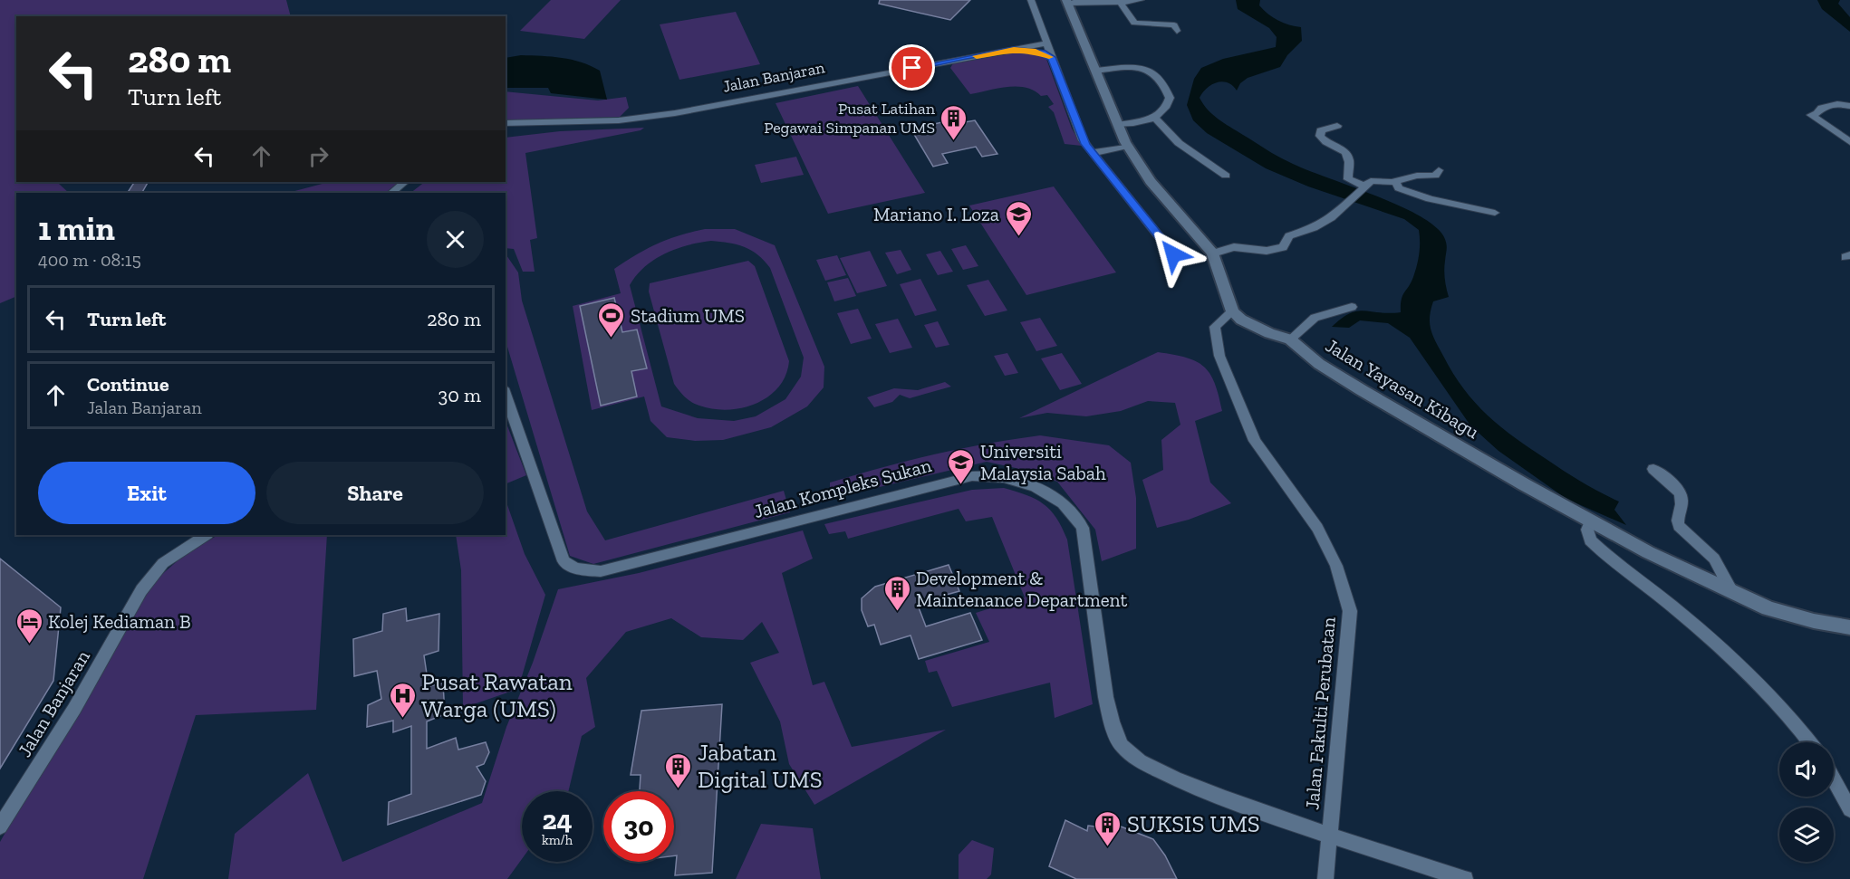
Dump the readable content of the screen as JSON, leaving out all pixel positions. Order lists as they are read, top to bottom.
{
  "streets": {
    "street": [
      "Jalan Banjaran",
      "Jalan Yayasan Kibagu",
      "Jalan Kompleks Sukan",
      "Jalan Fakulti Perubatan"
    ]
  },
  "crossings": [
    ["Jalan Yayasan Kibagu", "Jalan Fakulti Perubatan"],
    ["Jalan Kompleks Sukan", "Jalan Fakulti Perubatan"]
  ],
  "places": {
    "building": [
      "Pusat Latihan Pegawai Simpanan UMS",
      "Development & Maintenance Department",
      "Jabatan Digital UMS",
      "SUKSIS UMS"
    ],
    "school or university": ["Mariano I. Loza", "Universiti Malaysia Sabah"],
    "sports": ["Stadium UMS"],
    "hotel": ["Kolej Kediaman B"],
    "hospital": ["Pusat Rawatan Warga (UMS)"]
  },
  "page": {
    "turn": ["280 m", "Turn left"],
    "heading": ["1 min", "400 m · 08:15"],
    "list": [
      {
        "name": "Turn left",
        "value": "280 m"
      },
      {
        "name": "Continue",
        "note": "Jalan Banjaran",
        "value": "30 m"
      }
    ],
    "buttons": ["Exit", "Share"],
    "speed": "24 km/h",
    "limit": "30"
  }
}
